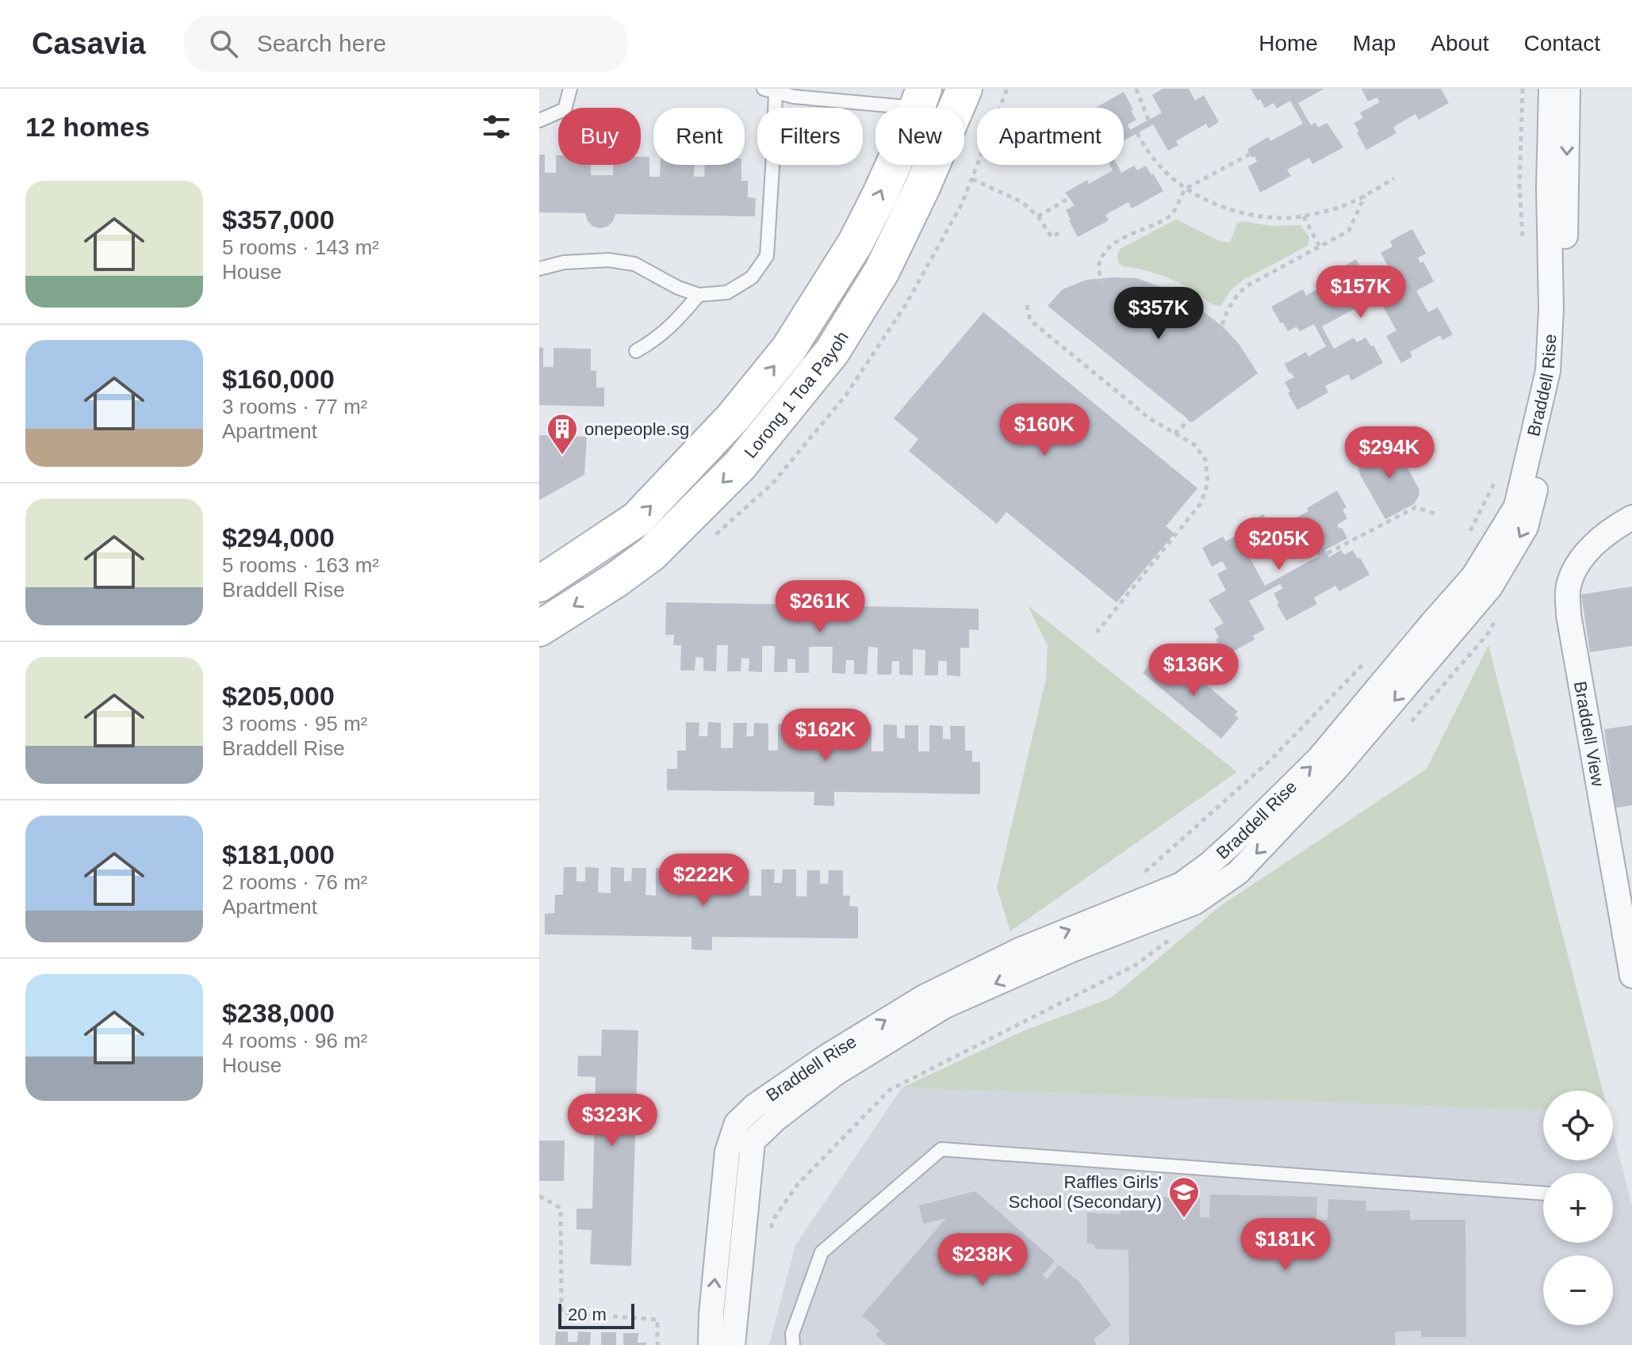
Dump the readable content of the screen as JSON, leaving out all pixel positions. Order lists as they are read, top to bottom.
{
  "streets": {
    "main road": ["Lorong 1 Toa Payoh"],
    "street": ["Braddell Rise", "Braddell View"]
  },
  "places": {
    "building": ["onepeople.sg"],
    "school or university": ["Raffles Girls' School (Secondary)"]
  },
  "scale_bar": "20 m",
  "page": {
    "header": "Casavia",
    "search": "Search here",
    "nav": [
      "Home",
      "Map",
      "About",
      "Contact"
    ],
    "heading": "12 homes",
    "chip": [
      "Buy",
      "Rent",
      "Filters",
      "New",
      "Apartment"
    ],
    "list": [
      {
        "name": "$357,000",
        "note": "5 rooms · 143 m² · House"
      },
      {
        "name": "$160,000",
        "note": "3 rooms · 77 m² · Apartment"
      },
      {
        "name": "$294,000",
        "note": "5 rooms · 163 m² · Braddell Rise"
      },
      {
        "name": "$205,000",
        "note": "3 rooms · 95 m² · Braddell Rise"
      },
      {
        "name": "$181,000",
        "note": "2 rooms · 76 m² · Apartment"
      },
      {
        "name": "$238,000",
        "note": "4 rooms · 96 m² · House"
      }
    ],
    "price": [
      "$157K",
      "$357K",
      "$160K",
      "$294K",
      "$205K",
      "$261K",
      "$136K",
      "$162K",
      "$222K",
      "$323K",
      "$181K",
      "$238K"
    ],
    "map_buttons": ["+", "−"],
    "scale": "20 m"
  }
}
